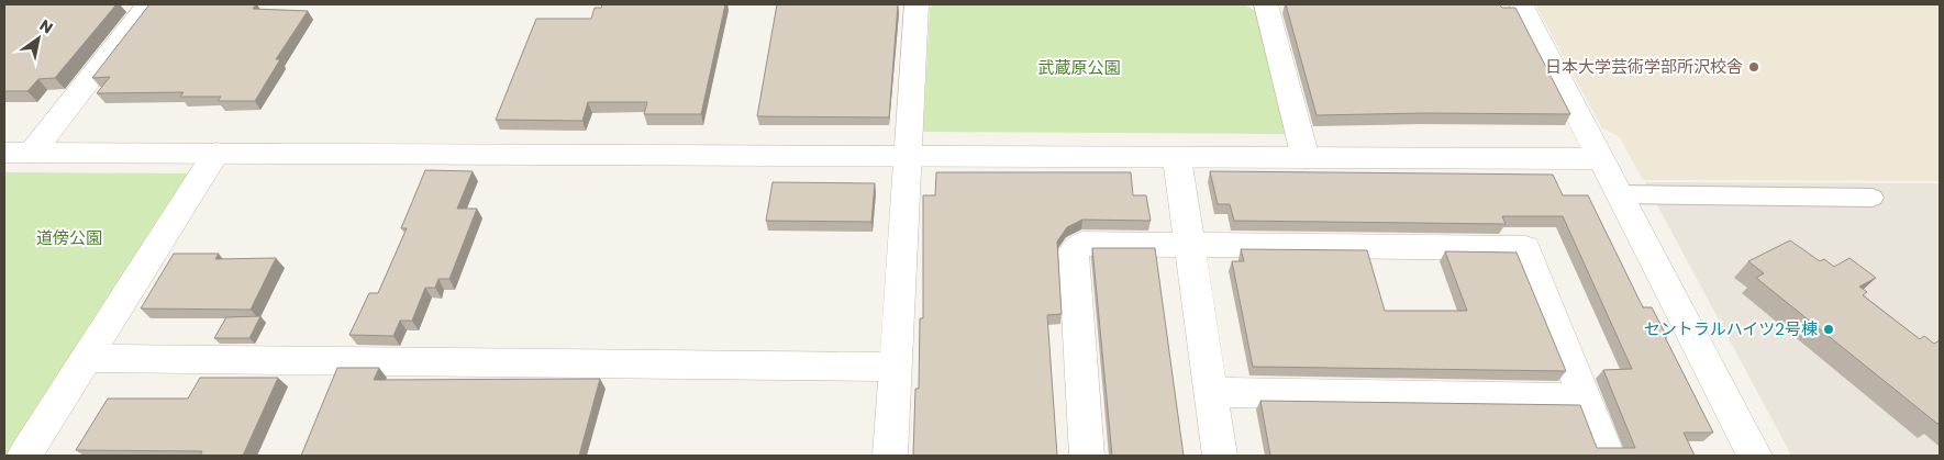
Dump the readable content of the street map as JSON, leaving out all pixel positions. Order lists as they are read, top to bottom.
{
  "parks": ["武蔵原公園", "道傍公園"],
  "places": ["日本大学芸術学部所沢校舎", "セントラルハイツ2号棟"],
  "north": "top right"
}
